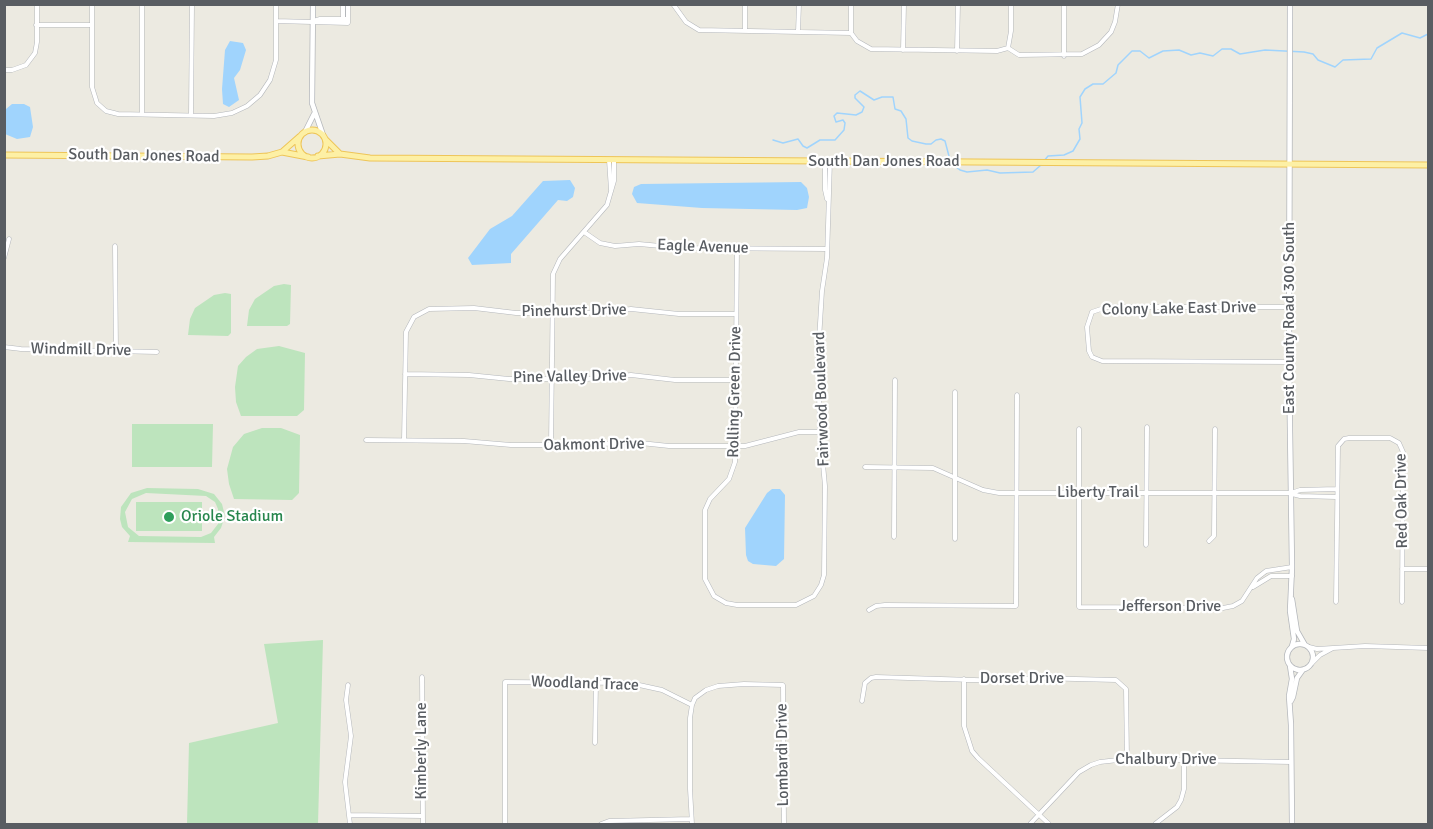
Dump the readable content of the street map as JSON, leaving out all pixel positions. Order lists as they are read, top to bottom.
{
  "streets": {
    "main road": ["South Dan Jones Road"],
    "street": [
      "Eagle Avenue",
      "Colony Lake East Drive",
      "Pinehurst Drive",
      "East County Road 300 South",
      "Windmill Drive",
      "Pine Valley Drive",
      "Rolling Green Drive",
      "Fairwood Boulevard",
      "Oakmont Drive",
      "Liberty Trail",
      "Red Oak Drive",
      "Jefferson Drive",
      "Dorset Drive",
      "Woodland Trace",
      "Kimberly Lane",
      "Lombardi Drive",
      "Chalbury Drive"
    ]
  },
  "crossings": [
    ["South Dan Jones Road", "East County Road 300 South"],
    ["South Dan Jones Road", "Fairwood Boulevard"],
    ["Eagle Avenue", "Rolling Green Drive"],
    ["Eagle Avenue", "Fairwood Boulevard"],
    ["Colony Lake East Drive", "East County Road 300 South"],
    ["Pinehurst Drive", "Pine Valley Drive"],
    ["Pinehurst Drive", "Rolling Green Drive"],
    ["East County Road 300 South", "Liberty Trail"],
    ["East County Road 300 South", "Jefferson Drive"],
    ["Pine Valley Drive", "Rolling Green Drive"],
    ["Rolling Green Drive", "Fairwood Boulevard"],
    ["Rolling Green Drive", "Oakmont Drive"],
    ["Fairwood Boulevard", "Oakmont Drive"],
    ["Liberty Trail", "Red Oak Drive"],
    ["Liberty Trail", "Jefferson Drive"],
    ["Dorset Drive", "Chalbury Drive"],
    ["Woodland Trace", "Lombardi Drive"]
  ],
  "places": ["Oriole Stadium"]
}
